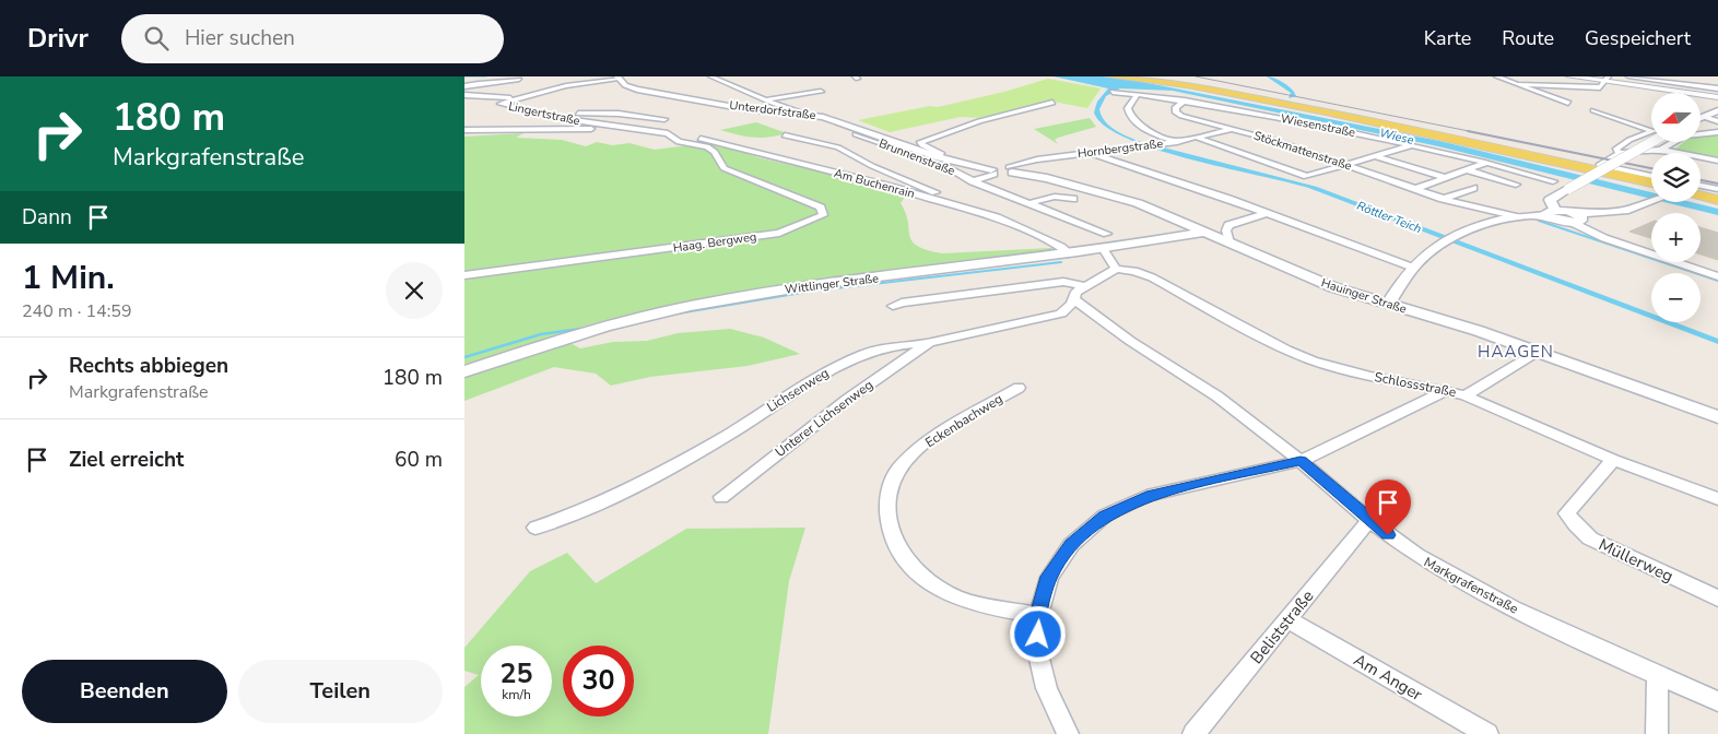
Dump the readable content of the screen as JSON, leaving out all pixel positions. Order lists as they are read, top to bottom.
{
  "streets": {
    "street": [
      "Unterdorfstraße",
      "Lingertstraße",
      "Wiesenstraße",
      "Hornbergstraße",
      "Stöckmattenstraße",
      "Brunnenstraße",
      "Am Buchenrain",
      "Haag. Bergweg",
      "Wittlinger Straße",
      "Hauinger Straße",
      "Schlossstraße",
      "Lichsenweg",
      "Unterer Lichsenweg",
      "Eckenbachweg",
      "Müllerweg",
      "Markgrafenstraße",
      "Beliststraße",
      "Am Anger"
    ]
  },
  "crossings": [
    ["Unterdorfstraße", "Lingertstraße"],
    ["Unterdorfstraße", "Hornbergstraße"],
    ["Unterdorfstraße", "Hauinger Straße"],
    ["Lingertstraße", "Am Buchenrain"],
    ["Lingertstraße", "Haag. Bergweg"],
    ["Wiesenstraße", "Stöckmattenstraße"],
    ["Hornbergstraße", "Stöckmattenstraße"],
    ["Hornbergstraße", "Hauinger Straße"],
    ["Am Buchenrain", "Wittlinger Straße"],
    ["Wittlinger Straße", "Hauinger Straße"],
    ["Schlossstraße", "Müllerweg"],
    ["Lichsenweg", "Unterer Lichsenweg"],
    ["Lichsenweg", "Markgrafenstraße"],
    ["Markgrafenstraße", "Beliststraße"],
    ["Beliststraße", "Am Anger"]
  ],
  "districts": ["HAAGEN"],
  "water": ["Wiese", "Röttler Teich"],
  "north": "left",
  "page": {
    "header": "Drivr",
    "search": "Hier suchen",
    "nav": ["Karte", "Route", "Gespeichert"],
    "turn": ["180 m", "Markgrafenstraße"],
    "map_buttons": ["+", "−"],
    "then": "Dann",
    "heading": ["1 Min.", "240 m · 14:59"],
    "list": [
      {
        "name": "Rechts abbiegen",
        "note": "Markgrafenstraße",
        "value": "180 m"
      },
      {
        "name": "Ziel erreicht",
        "value": "60 m"
      }
    ],
    "speed": "25 km/h",
    "limit": "30",
    "buttons": ["Beenden", "Teilen"]
  }
}
